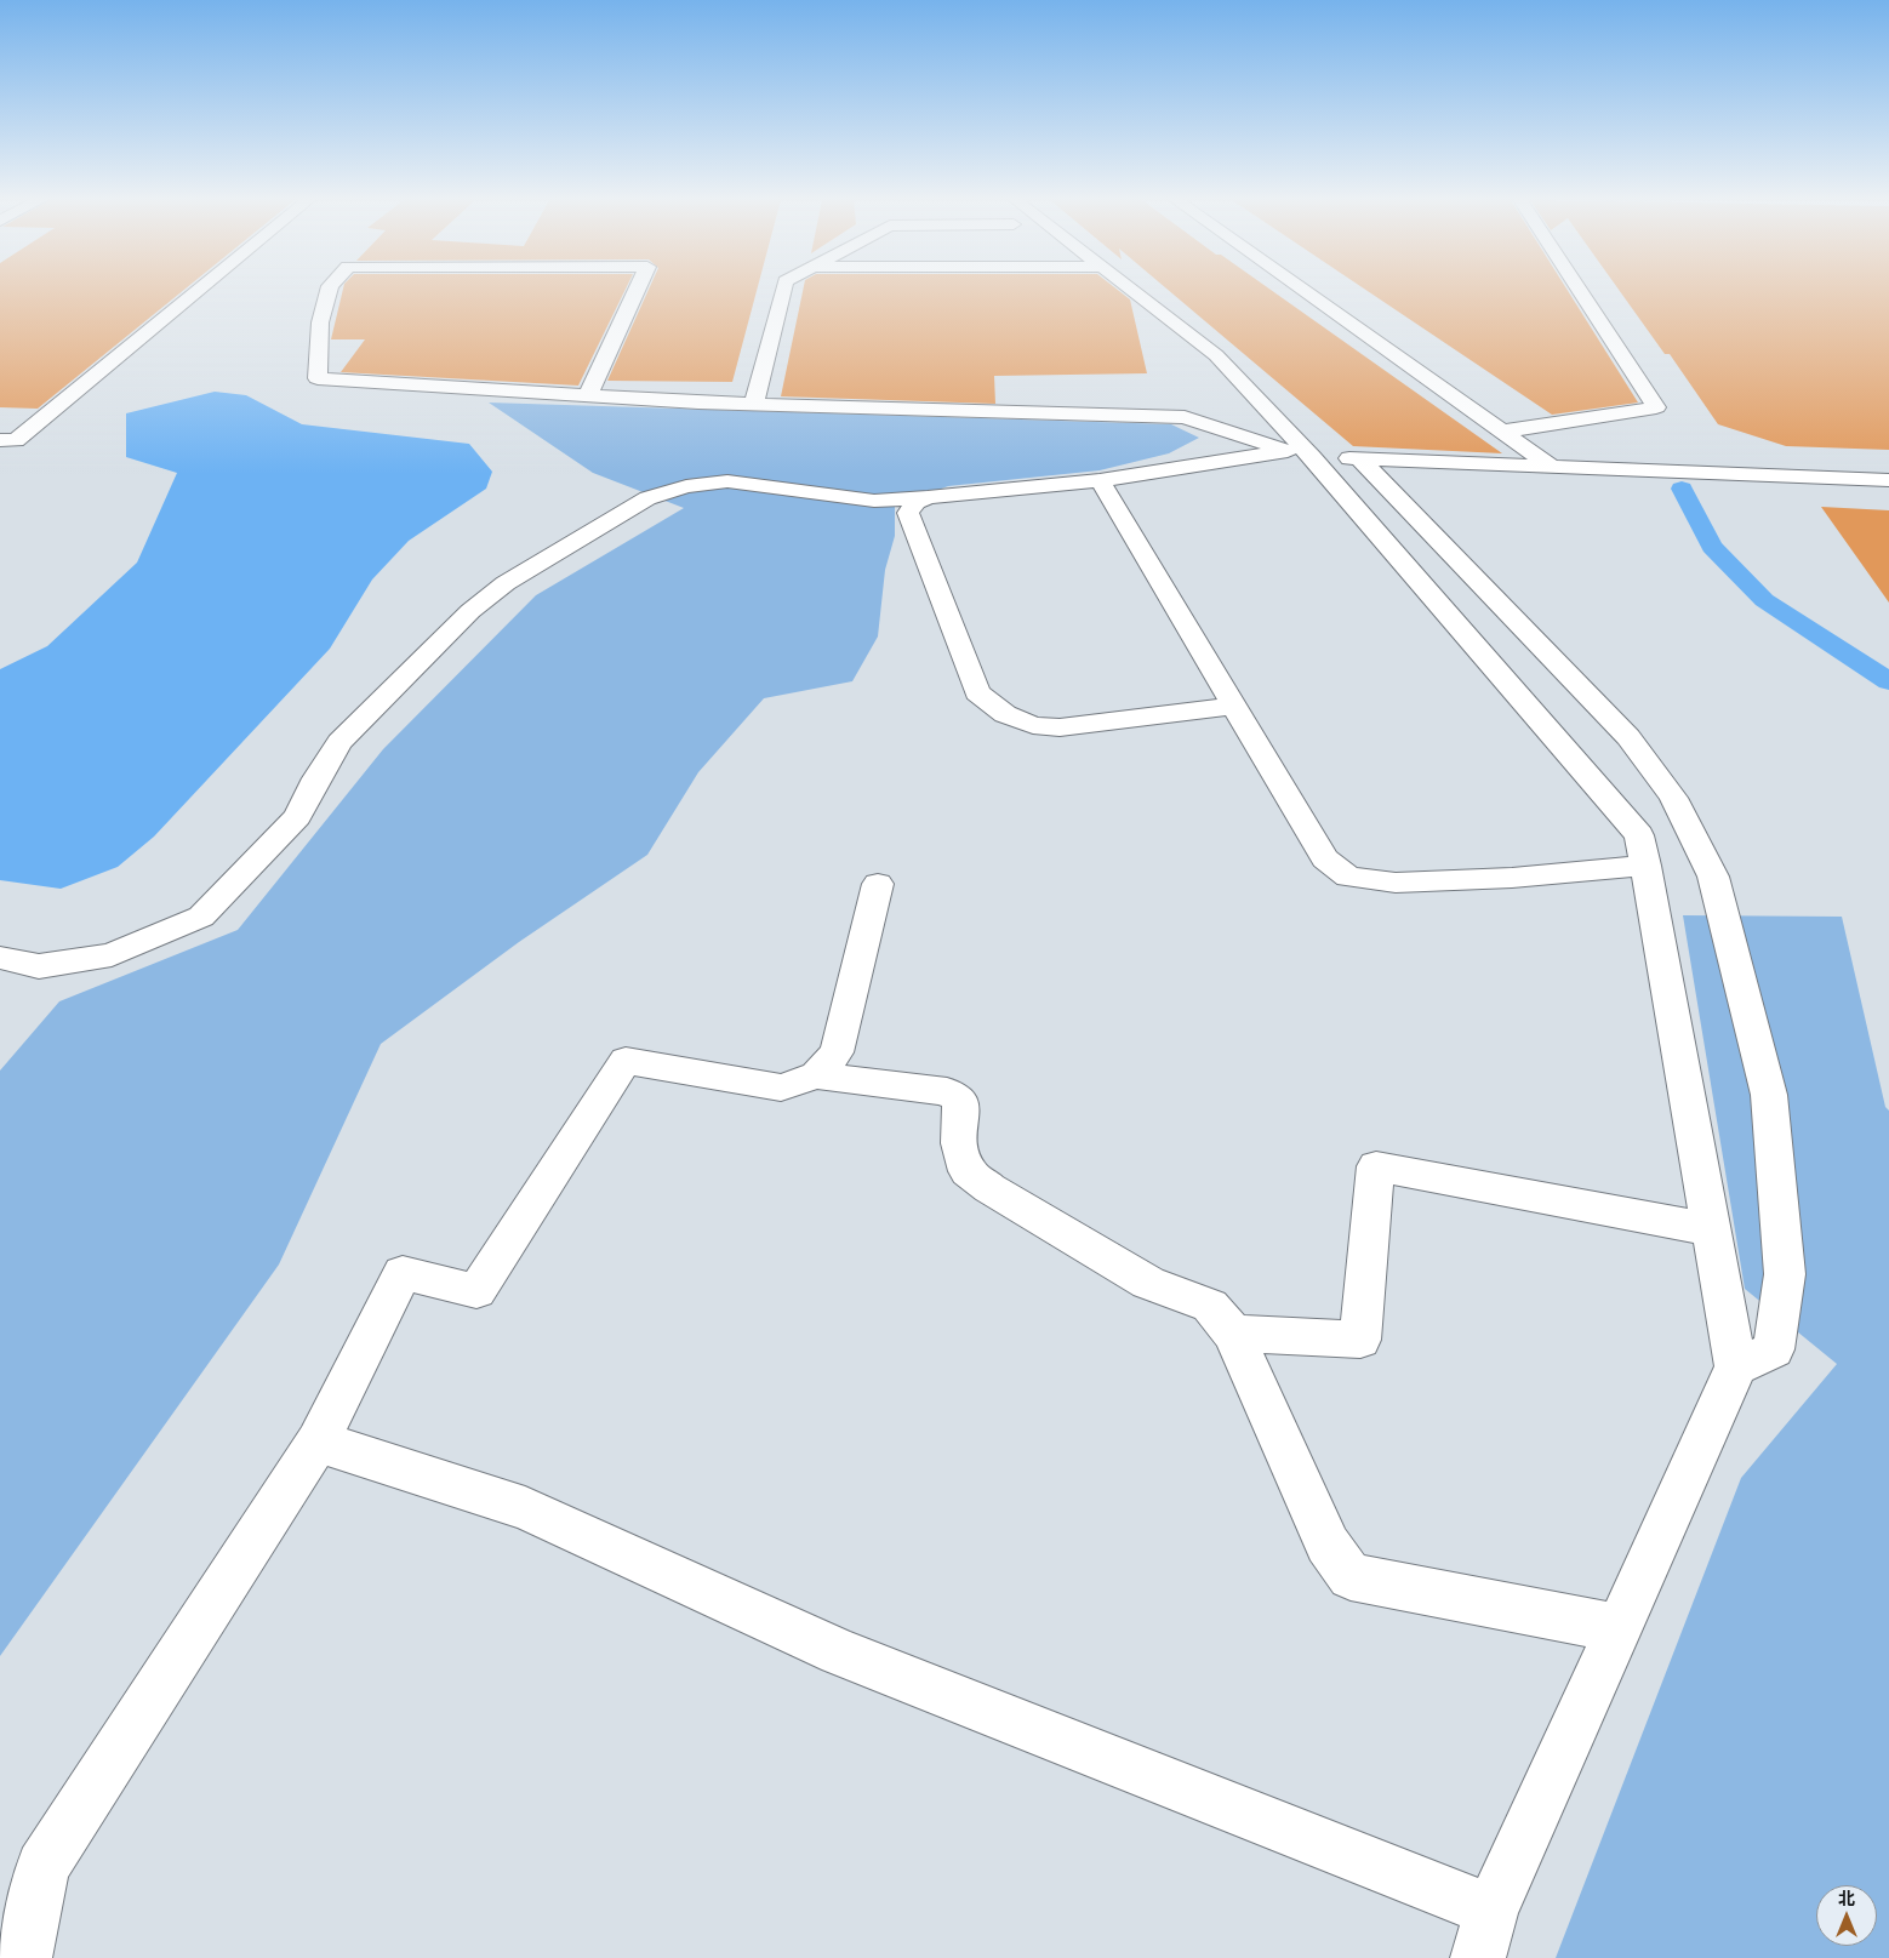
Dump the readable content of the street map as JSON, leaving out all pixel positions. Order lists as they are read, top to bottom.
{
  "north": "top"
}
